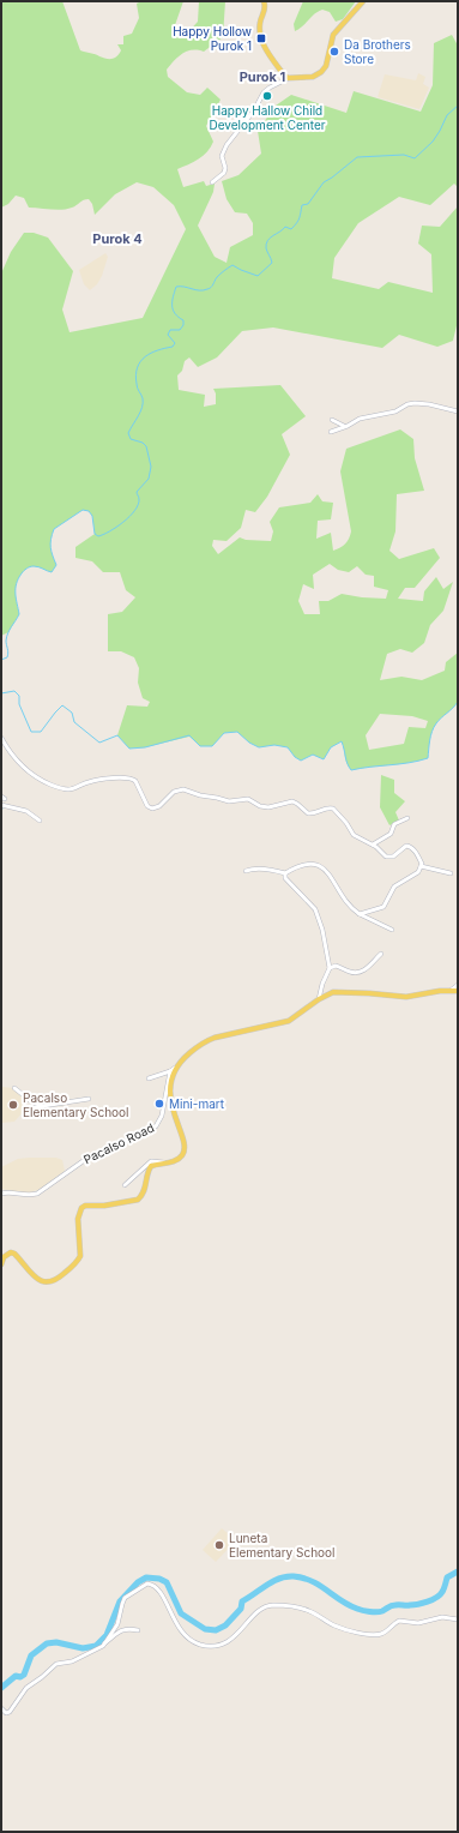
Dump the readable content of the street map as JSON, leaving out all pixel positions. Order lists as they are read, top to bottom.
{
  "streets": {
    "street": ["Pacalso Road"]
  },
  "districts": ["Purok 1", "Purok 4"],
  "places": {
    "transit": ["Happy Hollow Purok 1"],
    "other": [
      "Da Brothers Store",
      "Happy Hallow Child Development Center",
      "Mini-mart",
      "Pacalso Elementary School",
      "Luneta Elementary School"
    ]
  }
}
